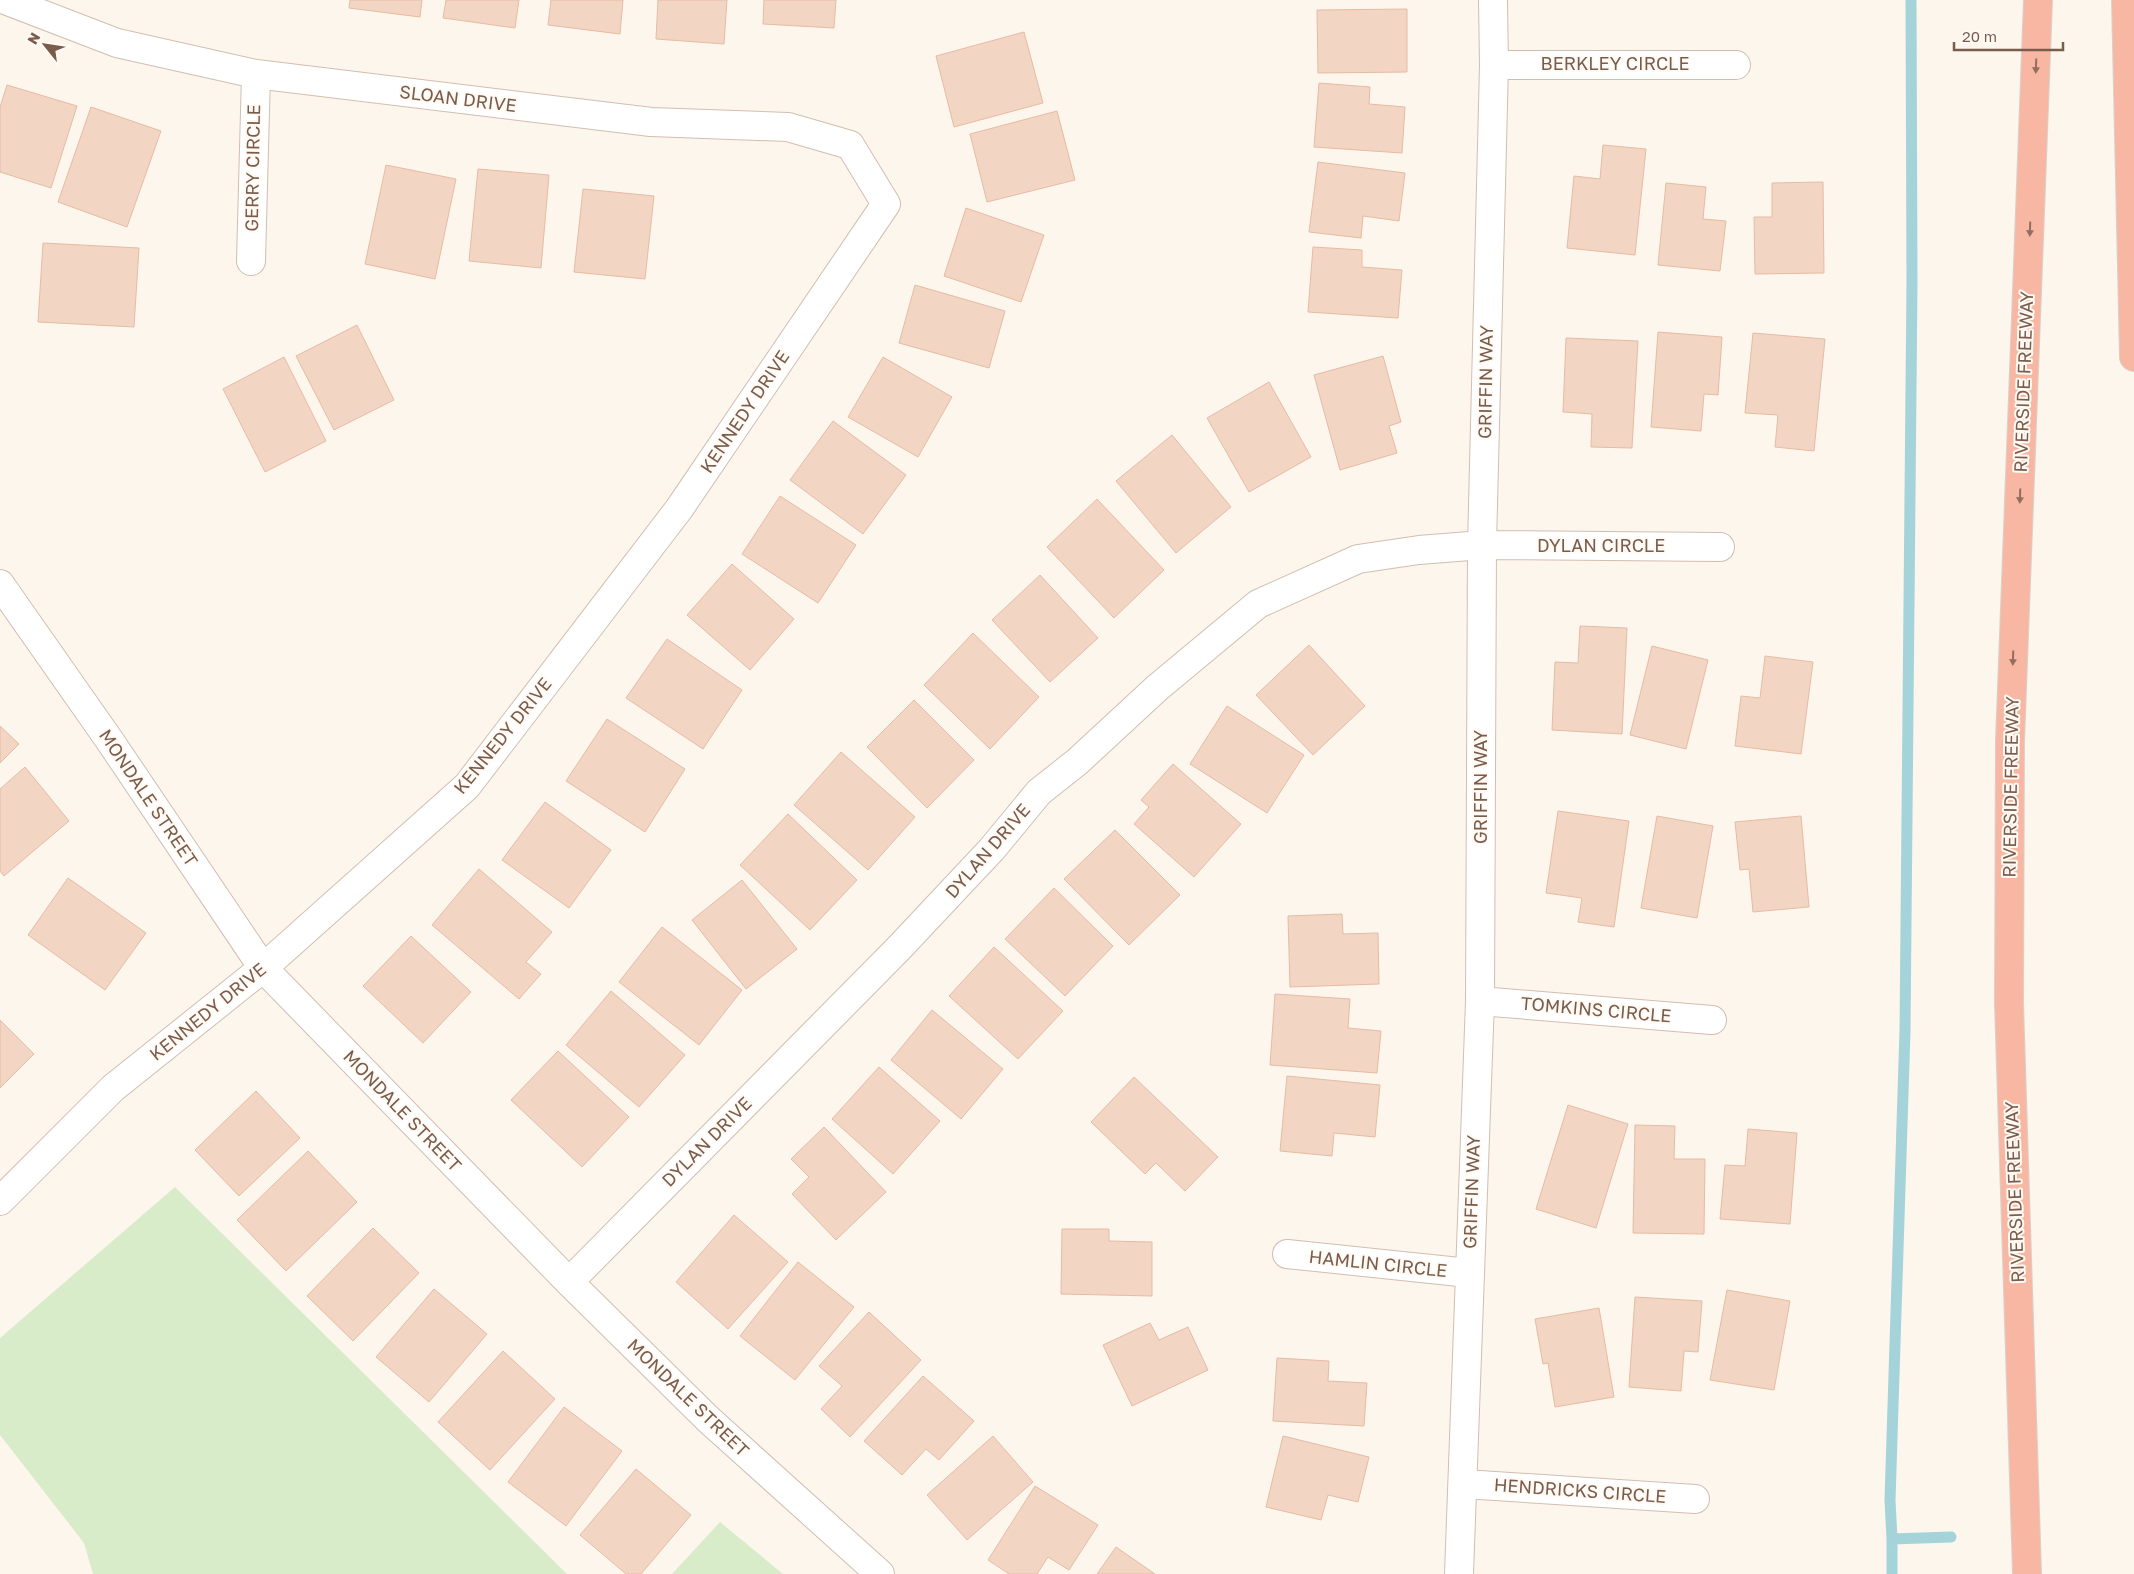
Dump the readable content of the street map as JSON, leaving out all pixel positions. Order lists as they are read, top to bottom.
{
  "streets": {
    "highway": ["RIVERSIDE FREEWAY"],
    "street": [
      "BERKLEY CIRCLE",
      "SLOAN DRIVE",
      "GERRY CIRCLE",
      "GRIFFIN WAY",
      "KENNEDY DRIVE",
      "DYLAN CIRCLE",
      "MONDALE STREET",
      "DYLAN DRIVE",
      "TOMKINS CIRCLE",
      "HAMLIN CIRCLE",
      "HENDRICKS CIRCLE"
    ]
  },
  "crossings": [
    ["BERKLEY CIRCLE", "GRIFFIN WAY"],
    ["SLOAN DRIVE", "GERRY CIRCLE"],
    ["SLOAN DRIVE", "KENNEDY DRIVE"],
    ["GRIFFIN WAY", "DYLAN CIRCLE"],
    ["GRIFFIN WAY", "DYLAN DRIVE"],
    ["GRIFFIN WAY", "TOMKINS CIRCLE"],
    ["GRIFFIN WAY", "HAMLIN CIRCLE"],
    ["GRIFFIN WAY", "HENDRICKS CIRCLE"],
    ["KENNEDY DRIVE", "MONDALE STREET"],
    ["DYLAN CIRCLE", "DYLAN DRIVE"],
    ["MONDALE STREET", "DYLAN DRIVE"]
  ],
  "one_way": ["RIVERSIDE FREEWAY"],
  "scale_bar": "20 m",
  "north": "top left"
}
